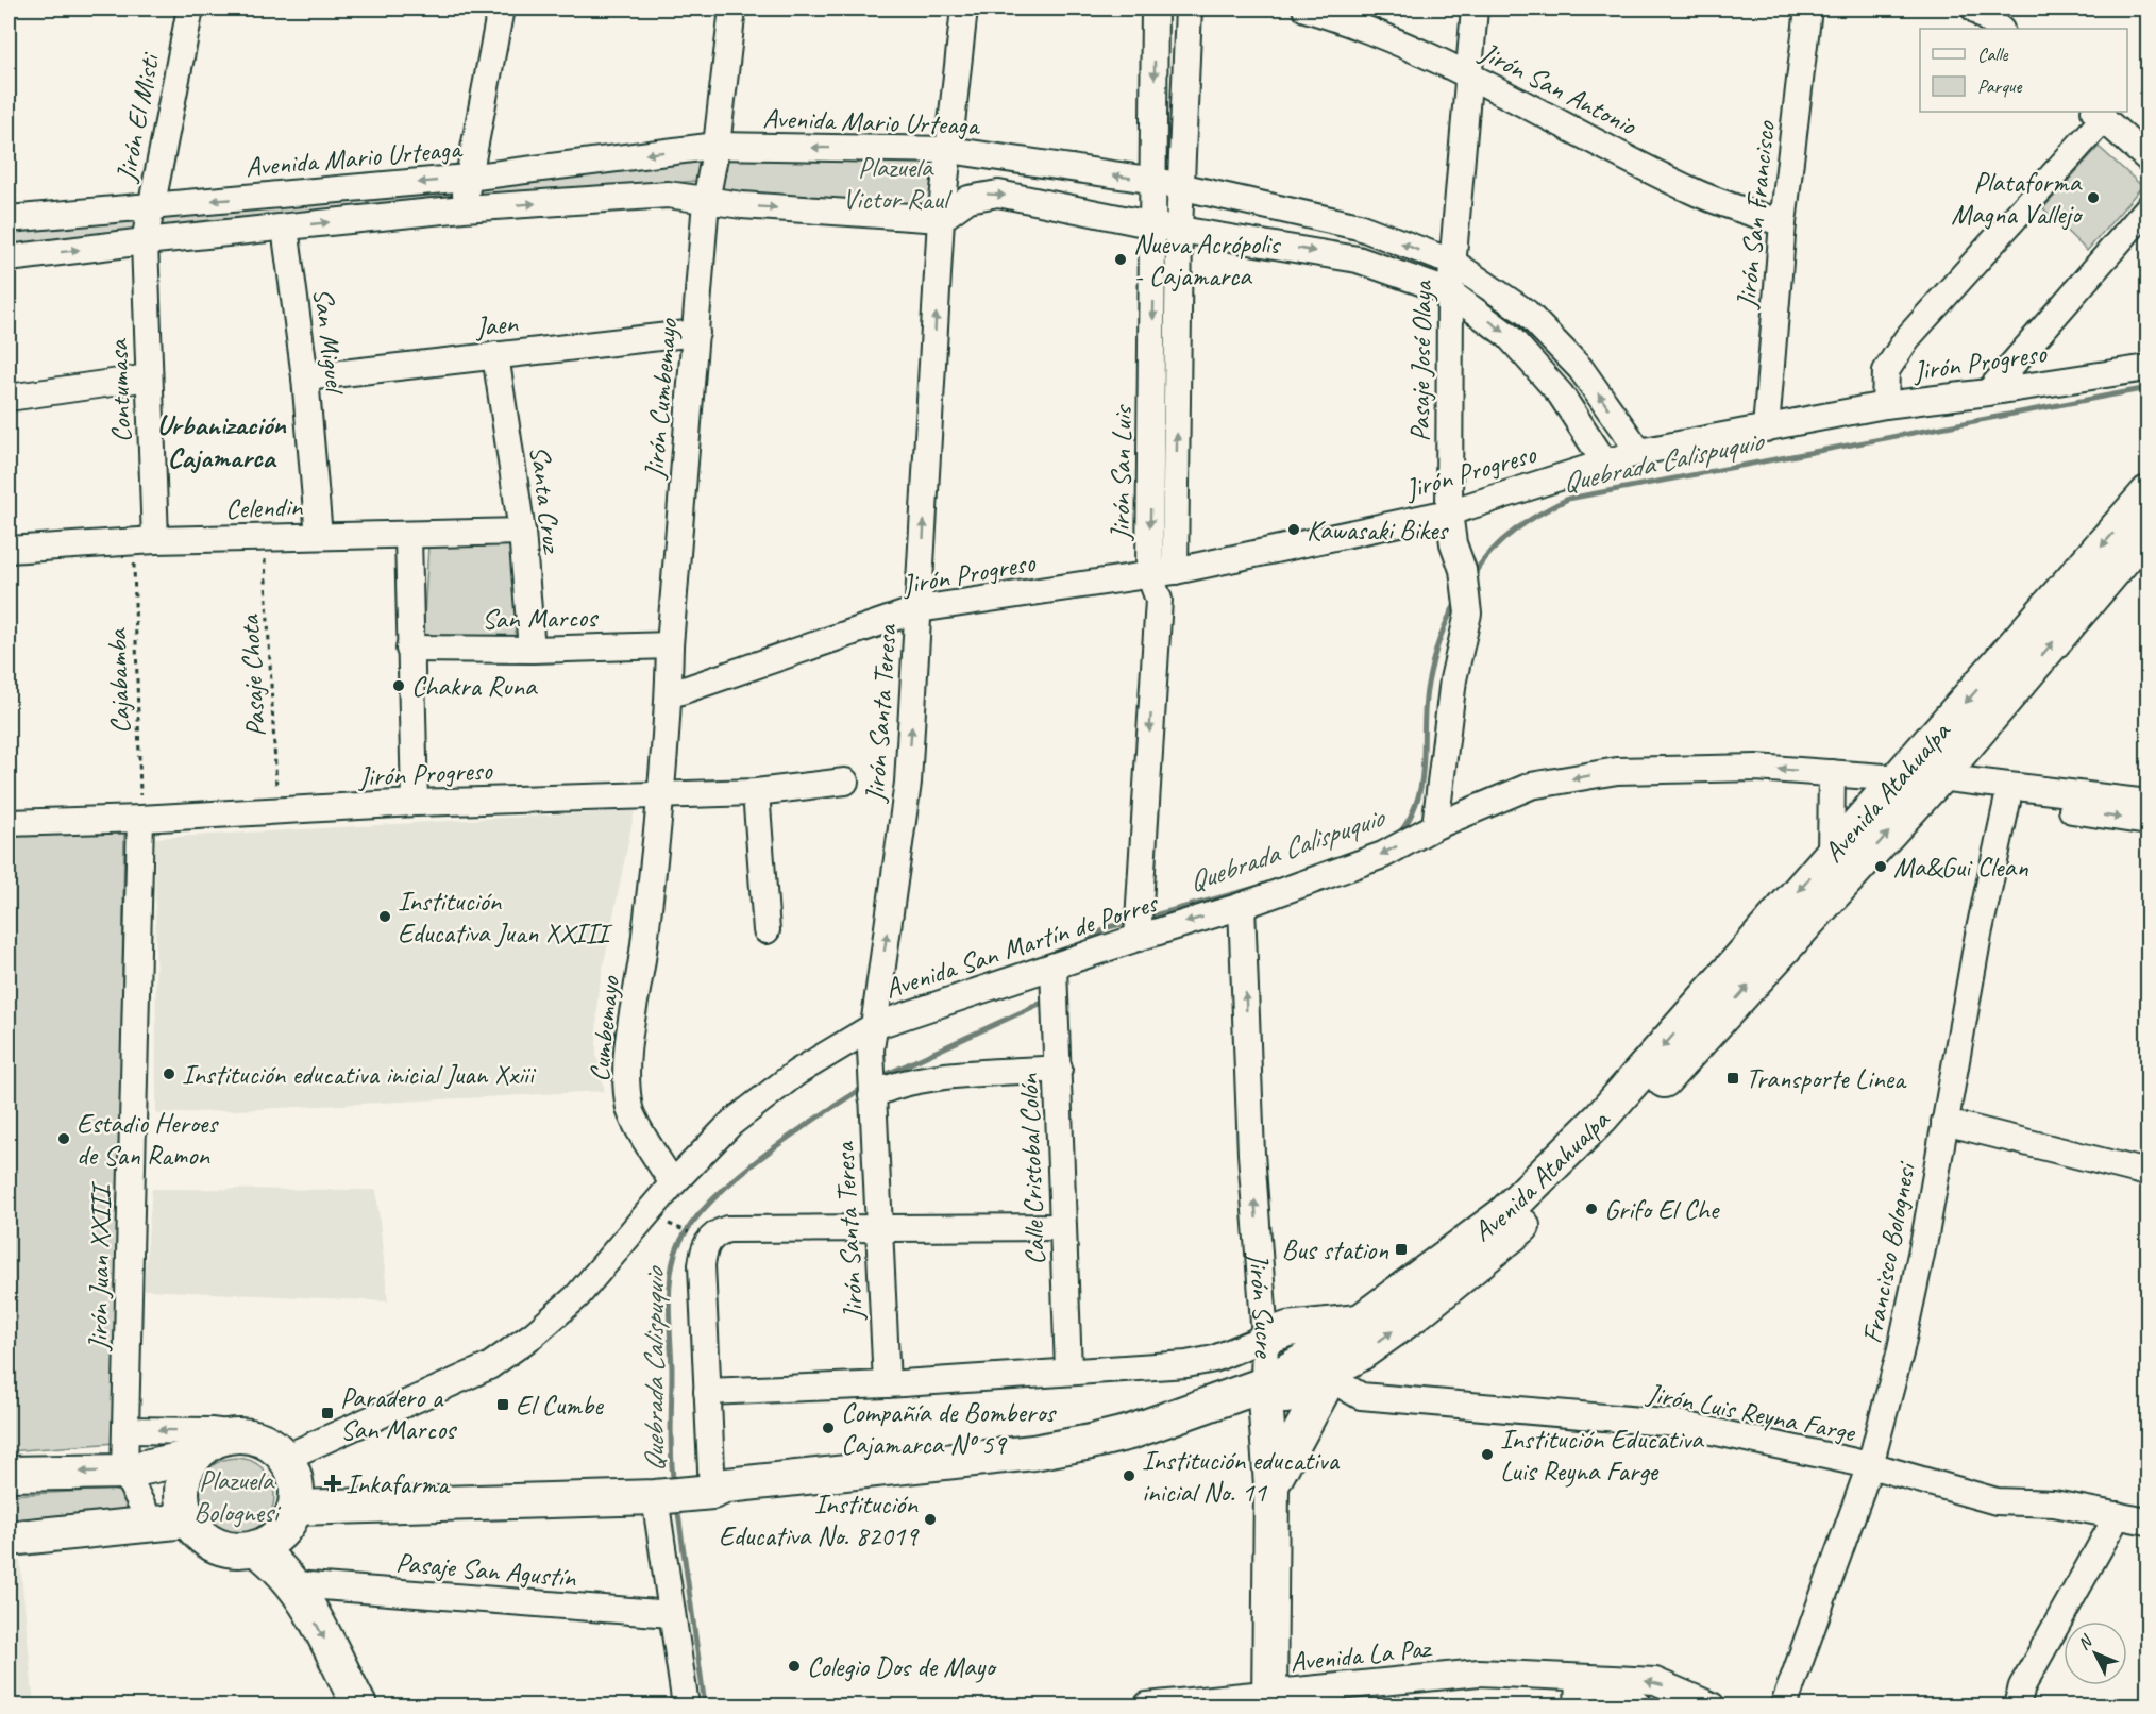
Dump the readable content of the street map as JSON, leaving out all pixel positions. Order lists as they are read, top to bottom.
{
  "streets": {
    "main road": ["Avenida Atahualpa", "Jirón Sucre"],
    "street": [
      "Jirón San Antonio",
      "Jirón El Misti",
      "Avenida Mario Urteaga",
      "Jirón San Francisco",
      "Jaen",
      "San Miguel",
      "Pasaje José Olaya",
      "Jirón Progreso",
      "Contumasa",
      "Jirón Cumbemayo",
      "Jirón San Luis",
      "Santa Cruz",
      "Celendin",
      "San Marcos",
      "Jirón Santa Teresa",
      "Avenida San Martín de Porres",
      "Cumbemayo",
      "Calle Cristobal Colón",
      "Francisco Bolognesi",
      "Jirón Juan XXIII",
      "Jirón Luis Reyna Farge",
      "Pasaje San Agustín",
      "Avenida La Paz"
    ],
    "path": ["Pasaje Chota", "Cajabamba"]
  },
  "crossings": [
    ["Jirón San Antonio", "Jirón San Francisco"],
    ["Jirón San Antonio", "Pasaje José Olaya"],
    ["Jirón El Misti", "Avenida Mario Urteaga"],
    ["Jirón El Misti", "Contumasa"],
    ["Avenida Mario Urteaga", "Pasaje José Olaya"],
    ["Avenida Mario Urteaga", "Jirón Progreso"],
    ["Avenida Mario Urteaga", "Jirón Cumbemayo"],
    ["Avenida Mario Urteaga", "Jirón San Luis"],
    ["Avenida Mario Urteaga", "Jirón Santa Teresa"],
    ["Jirón San Francisco", "Jirón Progreso"],
    ["Jaen", "San Miguel"],
    ["Jaen", "Jirón Cumbemayo"],
    ["Jaen", "Santa Cruz"],
    ["San Miguel", "Celendin"],
    ["Pasaje José Olaya", "Jirón Progreso"],
    ["Pasaje José Olaya", "Avenida San Martín de Porres"],
    ["Jirón Progreso", "Jirón Cumbemayo"],
    ["Jirón Progreso", "Jirón San Luis"],
    ["Jirón Progreso", "Pasaje Chota"],
    ["Jirón Progreso", "Cajabamba"],
    ["Jirón Progreso", "Jirón Santa Teresa"],
    ["Jirón Progreso", "Cumbemayo"],
    ["Jirón Progreso", "Jirón Juan XXIII"],
    ["Contumasa", "Celendin"],
    ["Contumasa", "Cajabamba"],
    ["Jirón Cumbemayo", "San Marcos"],
    ["Jirón Cumbemayo", "Cumbemayo"],
    ["Jirón San Luis", "Avenida San Martín de Porres"],
    ["Santa Cruz", "Celendin"],
    ["Santa Cruz", "San Marcos"],
    ["Celendin", "Pasaje Chota"],
    ["Celendin", "Cajabamba"],
    ["Cajabamba", "Jirón Juan XXIII"],
    ["Jirón Santa Teresa", "Avenida San Martín de Porres"],
    ["Avenida Atahualpa", "Avenida San Martín de Porres"],
    ["Avenida Atahualpa", "Jirón Sucre"],
    ["Avenida Atahualpa", "Jirón Luis Reyna Farge"],
    ["Avenida San Martín de Porres", "Cumbemayo"],
    ["Avenida San Martín de Porres", "Calle Cristobal Colón"],
    ["Avenida San Martín de Porres", "Francisco Bolognesi"],
    ["Avenida San Martín de Porres", "Jirón Sucre"],
    ["Francisco Bolognesi", "Jirón Luis Reyna Farge"],
    ["Jirón Sucre", "Avenida La Paz"]
  ],
  "one_way": ["Jirón Santa Teresa", "Jirón Sucre"],
  "districts": ["Urbanización Cajamarca"],
  "water": ["Quebrada Calispuquio"],
  "parks": ["Plazuela Victor Raul", "Plazuela Bolognesi"],
  "places": {
    "other": [
      "Plataforma Magna Vallejo",
      "Nueva Acrópolis - Cajamarca",
      "Kawasaki Bikes",
      "Chakra Runa",
      "Ma&Gui Clean",
      "Institución Educativa Juan XXIII",
      "Institución educativa inicial Juan Xxiii",
      "Estadio Heroes de San Ramon",
      "Grifo El Che",
      "Compañía de Bomberos Cajamarca Nº 59",
      "Institución Educativa Luis Reyna Farge",
      "Institución educativa inicial No. 11",
      "Institución Educativa No. 82019",
      "Colegio Dos de Mayo"
    ],
    "transit": [
      "Transporte Linea",
      "Bus station",
      "El Cumbe",
      "Paradero a San Marcos"
    ],
    "health": ["Inkafarma"]
  },
  "legend": ["Calle", "Parque"],
  "north": "top left"
}
